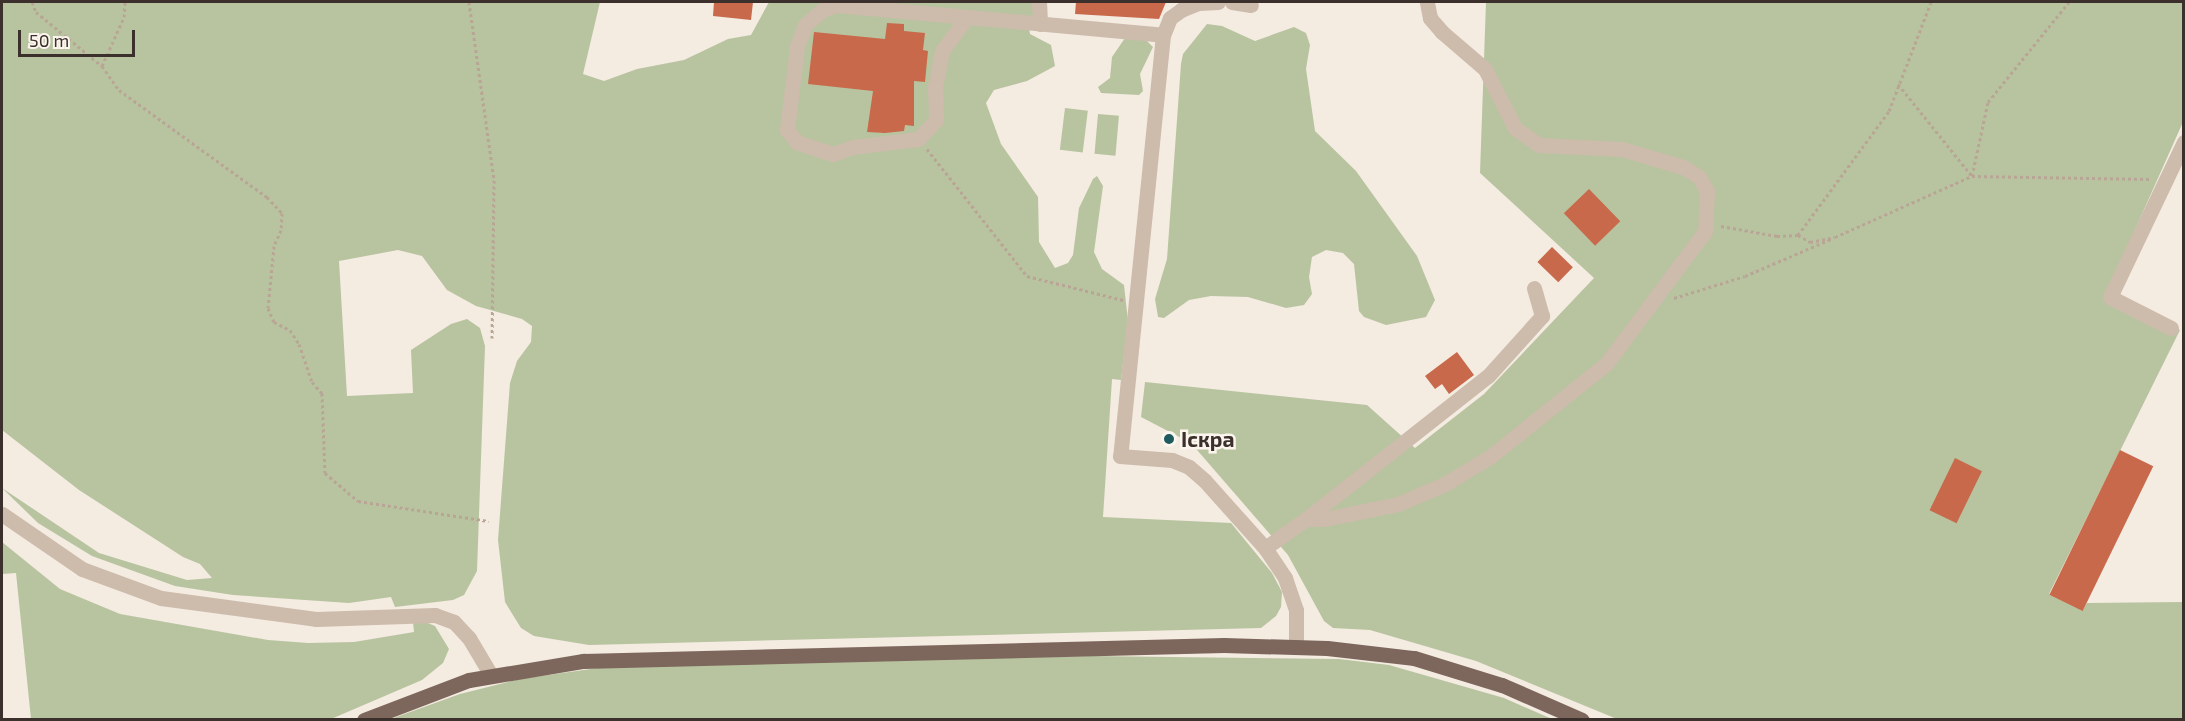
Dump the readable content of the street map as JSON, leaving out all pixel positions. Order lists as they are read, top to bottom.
{
  "places": ["Іскра"],
  "scale_bar": "50 m"
}
